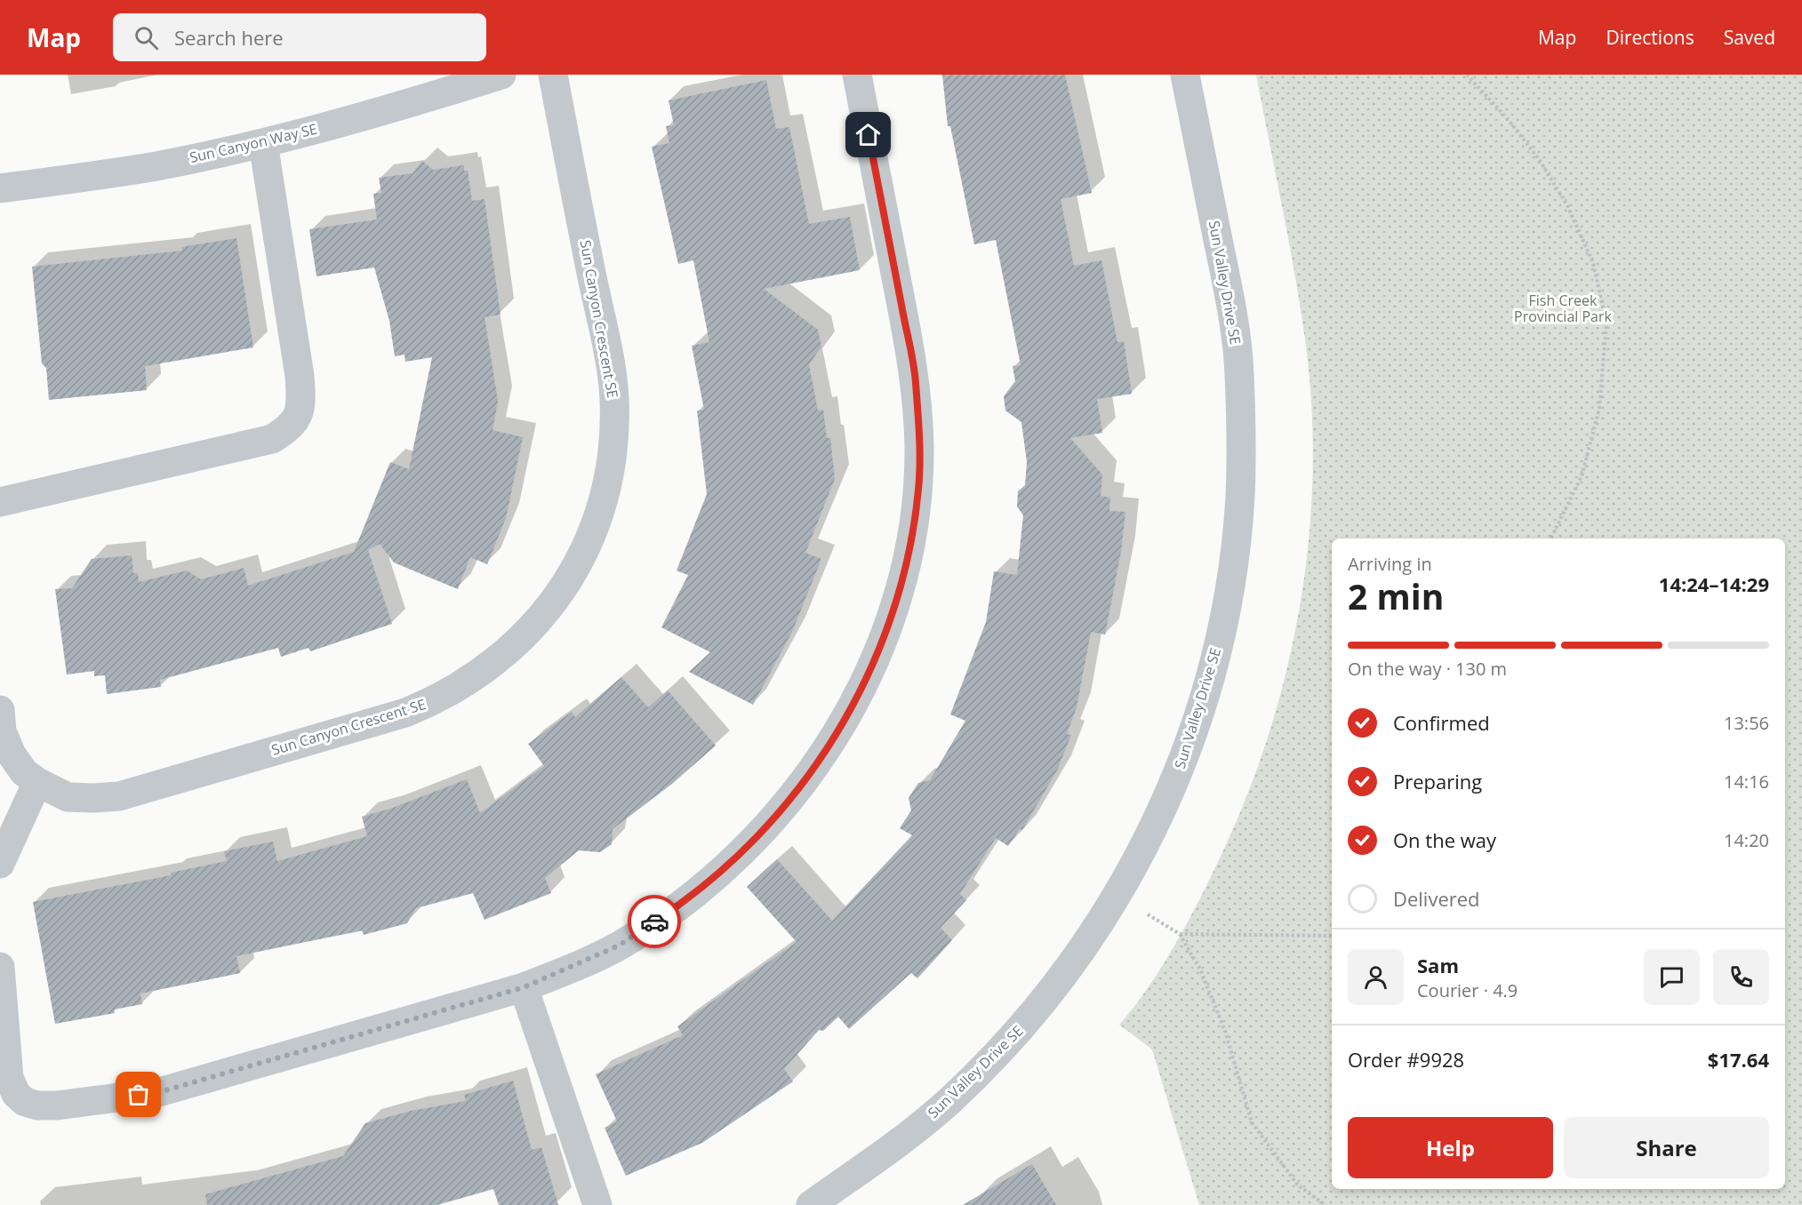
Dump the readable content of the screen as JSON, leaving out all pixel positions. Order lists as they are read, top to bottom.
{
  "streets": {
    "street": ["Sun Canyon Way SE", "Sun Valley Drive SE", "Sun Canyon Crescent SE"]
  },
  "parks": ["Fish Creek Provincial Park"],
  "page": {
    "header": "Map",
    "search": "Search here",
    "nav": ["Map", "Directions", "Saved"],
    "heading": ["2 min", "Arriving in", "14:24–14:29"],
    "panel": [
      "Sam",
      "Courier · 4.9",
      "Order #9928",
      "$17.64"
    ],
    "bar": "On the way · 130 m",
    "list": [
      ["Confirmed", "13:56"],
      ["Preparing", "14:16"],
      ["On the way", "14:20"],
      "Delivered"
    ],
    "buttons": ["Help", "Share"]
  }
}
